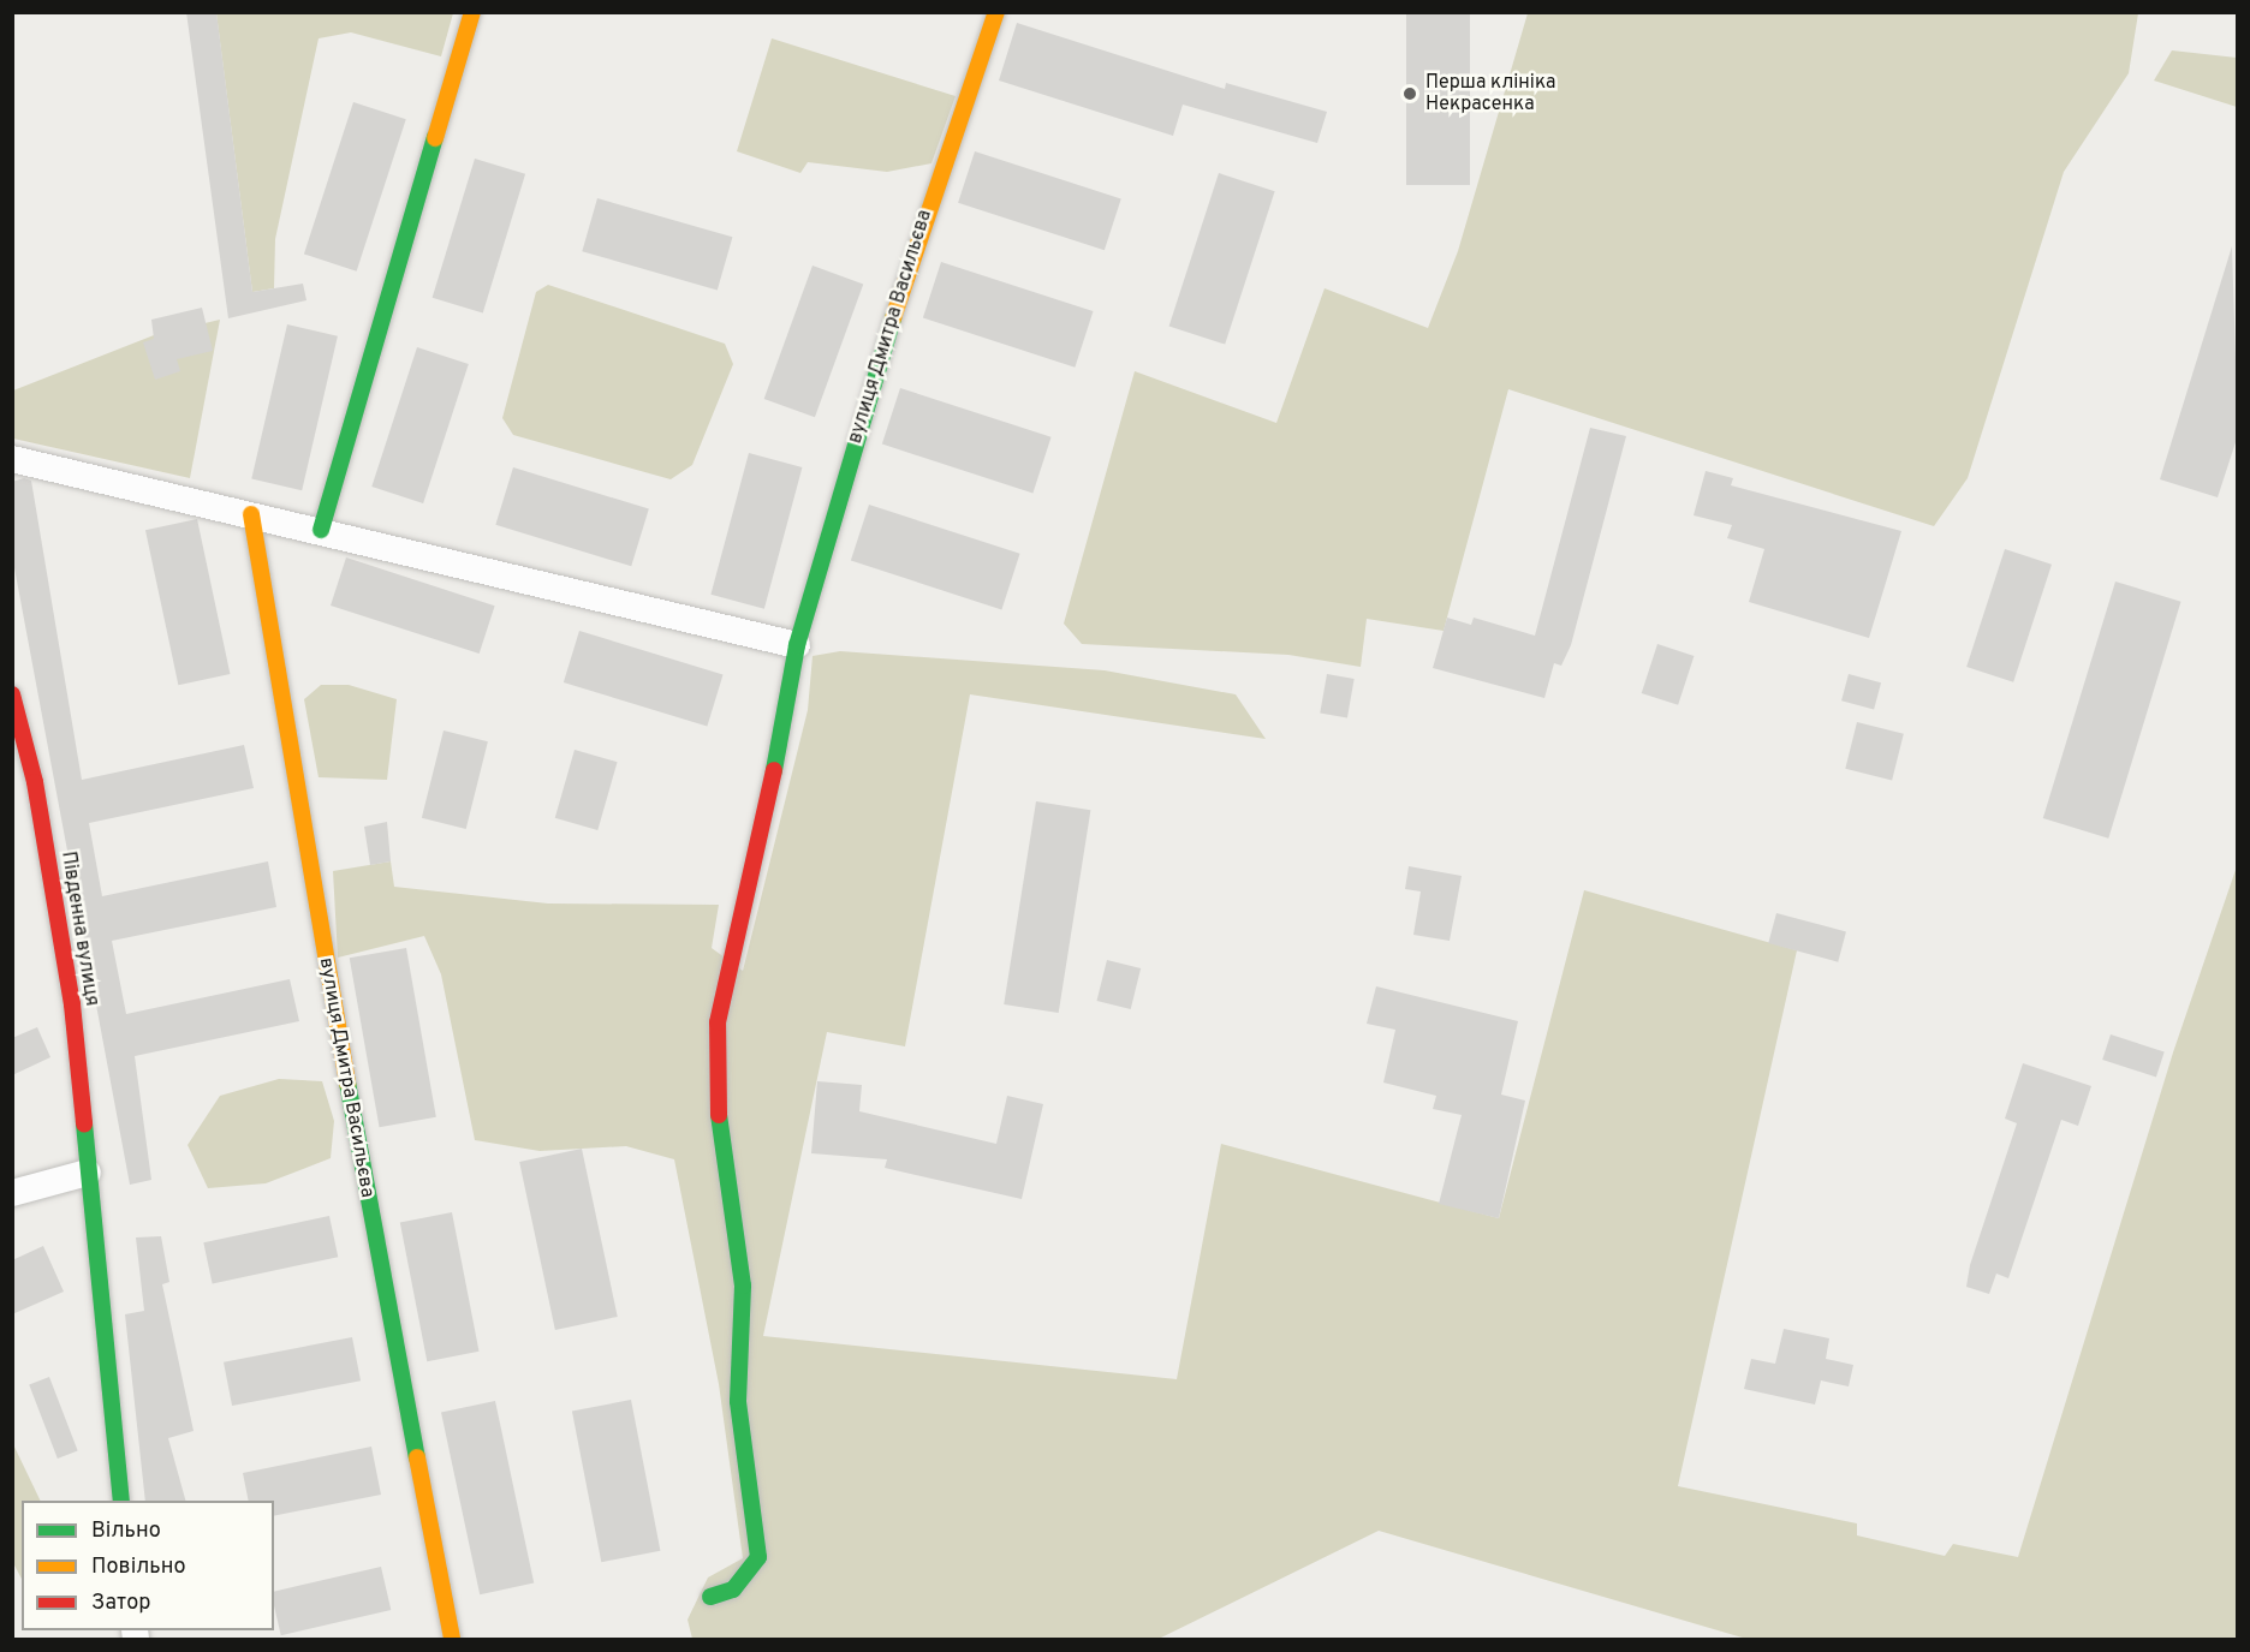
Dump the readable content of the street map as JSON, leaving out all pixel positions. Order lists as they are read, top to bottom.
{
  "streets": {
    "street": ["вулиця Дмитра Васильєва", "Південна вулиця"]
  },
  "places": ["Перша клініка Некрасенка"],
  "legend": ["Вільно", "Повільно", "Затор"]
}
